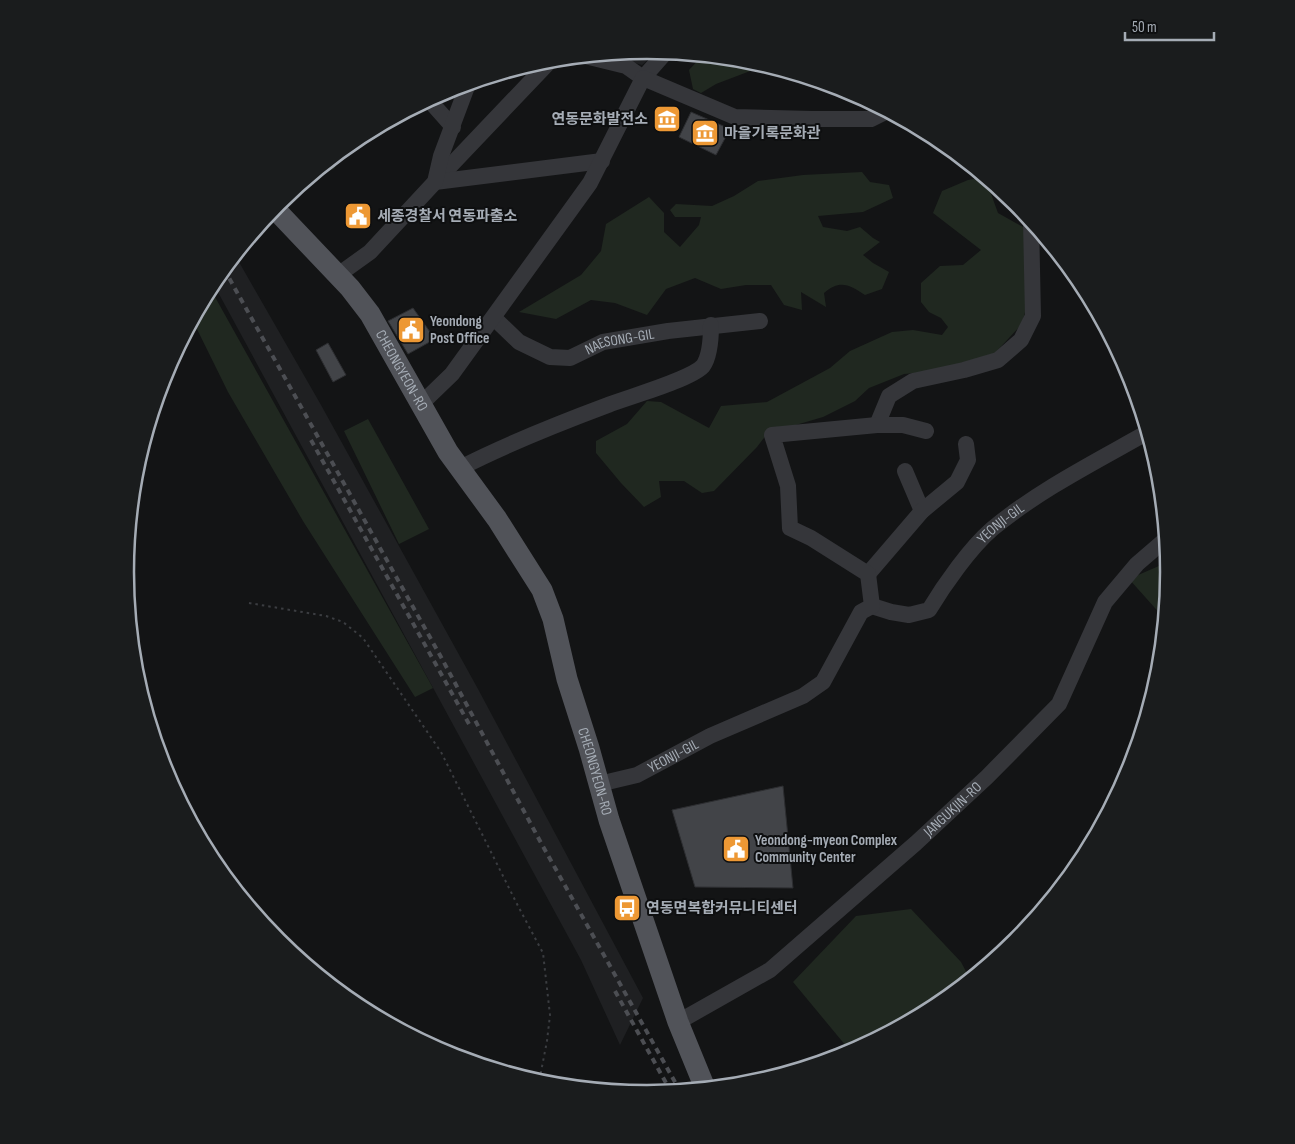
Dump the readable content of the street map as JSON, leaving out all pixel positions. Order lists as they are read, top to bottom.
{
  "streets": {
    "main road": ["CHEONGYEON-RO"],
    "street": ["NAESONG-GIL", "YEONJI-GIL", "JANGUKJIN-RO"]
  },
  "crossings": [
    ["CHEONGYEON-RO", "YEONJI-GIL"],
    ["CHEONGYEON-RO", "JANGUKJIN-RO"]
  ],
  "places": {
    "museum": ["연동문화발전소", "마을기록문화관"],
    "public building": ["세종경찰서 연동파출소", "Yeondong Post Office", "Yeondong-myeon Complex Community Center"],
    "bus stop": ["연동면복합커뮤니티센터"]
  },
  "scale_bar": "50 m"
}
